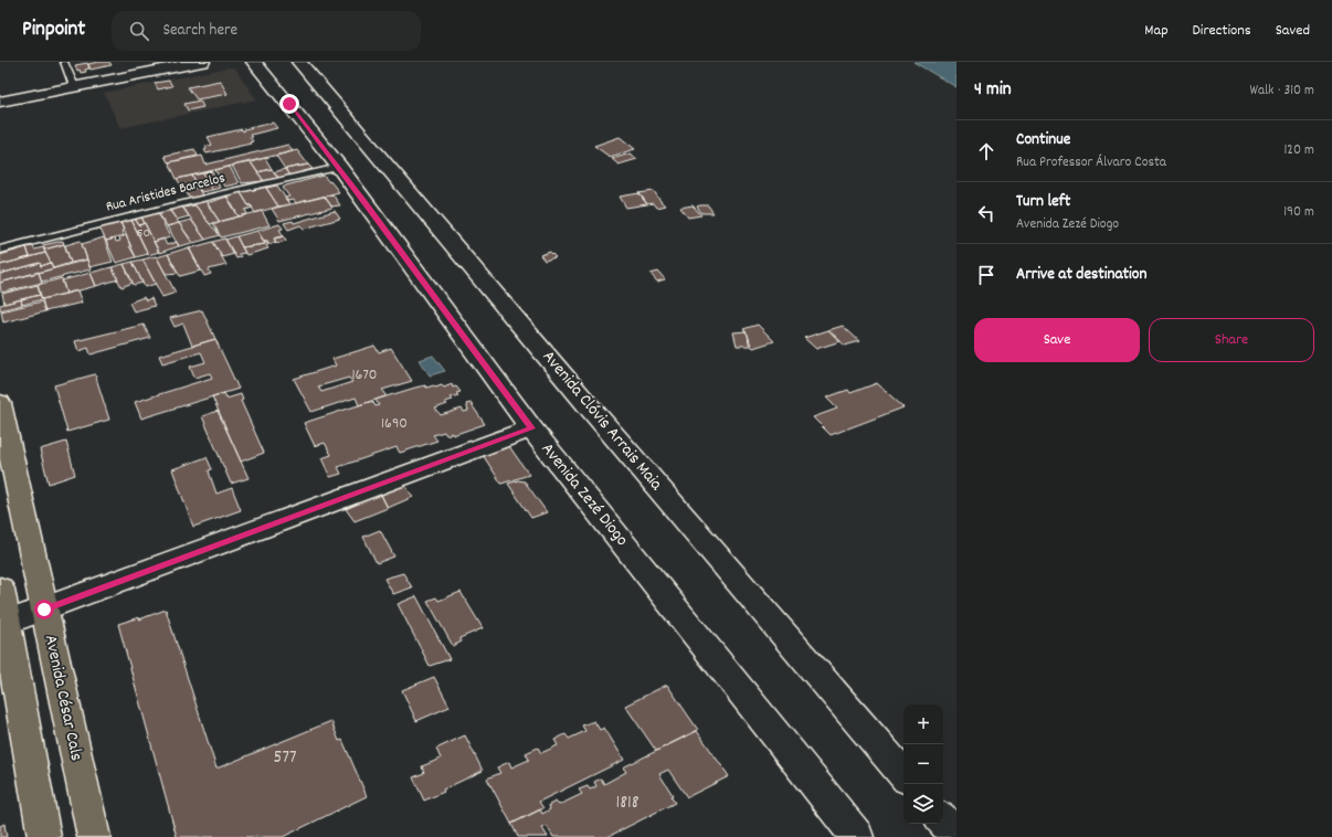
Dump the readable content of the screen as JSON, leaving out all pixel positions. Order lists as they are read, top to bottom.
{
  "streets": {
    "main road": ["Avenida Clóvis Arrais Maia", "Avenida Zezé Diogo", "Avenida César Cals"],
    "lane": ["Rua Aristides Barcelos"]
  },
  "crossings": [
    ["Rua Aristides Barcelos", "Avenida Zezé Diogo"]
  ],
  "house_numbers": [
    "50",
    "1670",
    "1690",
    "577",
    "1818"
  ],
  "page": {
    "header": "Pinpoint",
    "search": "Search here",
    "nav": ["Map", "Directions", "Saved"],
    "heading": ["4 min", "Walk · 310 m"],
    "list": [
      ["Continue", "Rua Professor Álvaro Costa", "120 m"],
      ["Turn left", "Avenida Zezé Diogo", "190 m"],
      "Arrive at destination"
    ],
    "buttons": ["Save", "Share"],
    "map_buttons": ["+", "−"]
  }
}
